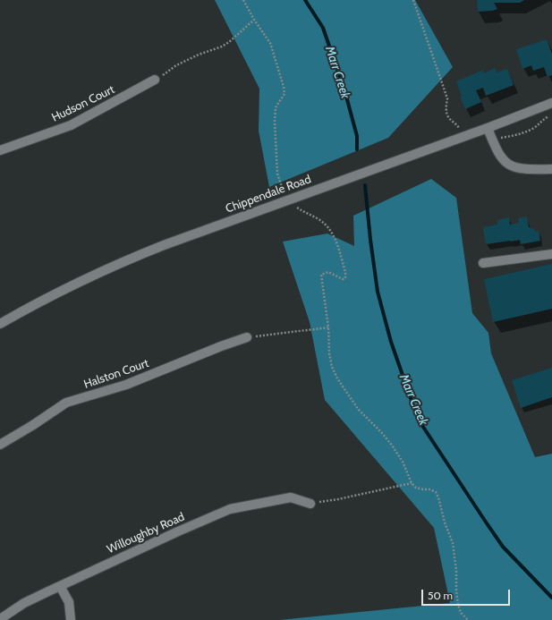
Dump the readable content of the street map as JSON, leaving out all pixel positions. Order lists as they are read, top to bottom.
{
  "streets": {
    "street": [
      "Hudson Court",
      "Chippendale Road",
      "Halston Court",
      "Willoughby Road"
    ]
  },
  "water": ["Marr Creek"],
  "scale_bar": "50 m"
}
